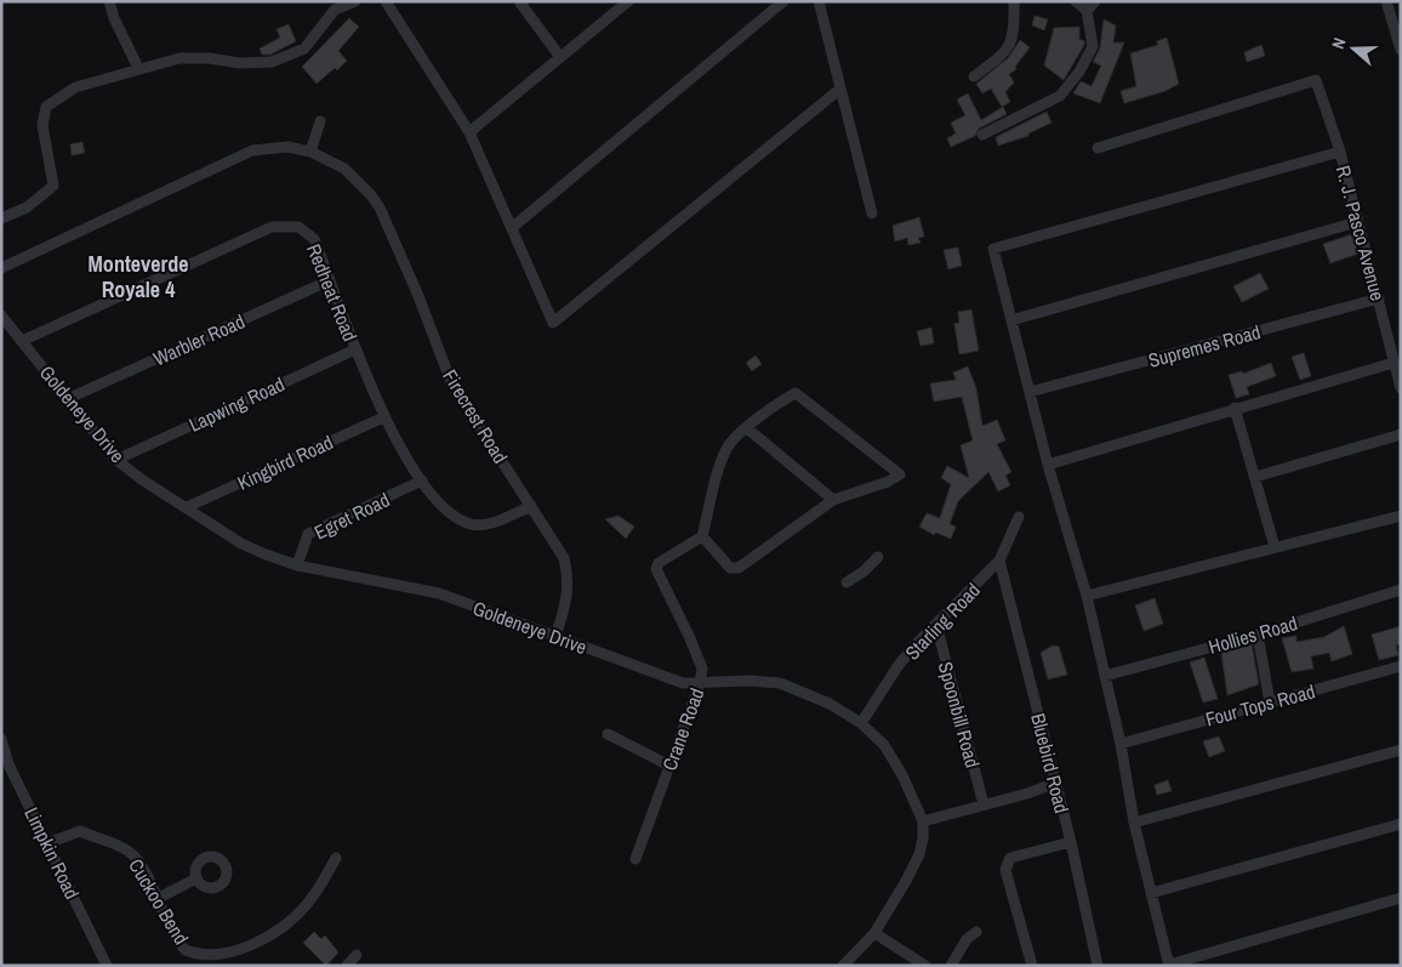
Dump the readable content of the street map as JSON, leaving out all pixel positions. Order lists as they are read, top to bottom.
{
  "streets": {
    "street": [
      "R. J. Pasco Avenue",
      "Redheat Road",
      "Warbler Road",
      "Supremes Road",
      "Lapwing Road",
      "Goldeneye Drive",
      "Firecrest Road",
      "Kingbird Road",
      "Egret Road",
      "Starling Road",
      "Hollies Road",
      "Four Tops Road",
      "Spoonbill Road",
      "Crane Road",
      "Bluebird Road",
      "Limpkin Road",
      "Cuckoo Bend"
    ]
  },
  "crossings": [
    ["R. J. Pasco Avenue", "Supremes Road"],
    ["Redheat Road", "Warbler Road"],
    ["Redheat Road", "Lapwing Road"],
    ["Redheat Road", "Goldeneye Drive"],
    ["Redheat Road", "Firecrest Road"],
    ["Redheat Road", "Kingbird Road"],
    ["Redheat Road", "Egret Road"],
    ["Warbler Road", "Goldeneye Drive"],
    ["Lapwing Road", "Goldeneye Drive"],
    ["Goldeneye Drive", "Firecrest Road"],
    ["Goldeneye Drive", "Kingbird Road"],
    ["Goldeneye Drive", "Egret Road"],
    ["Goldeneye Drive", "Starling Road"],
    ["Goldeneye Drive", "Crane Road"],
    ["Starling Road", "Spoonbill Road"],
    ["Starling Road", "Bluebird Road"],
    ["Limpkin Road", "Cuckoo Bend"]
  ],
  "districts": ["Monteverde Royale 4"],
  "north": "left"
}
